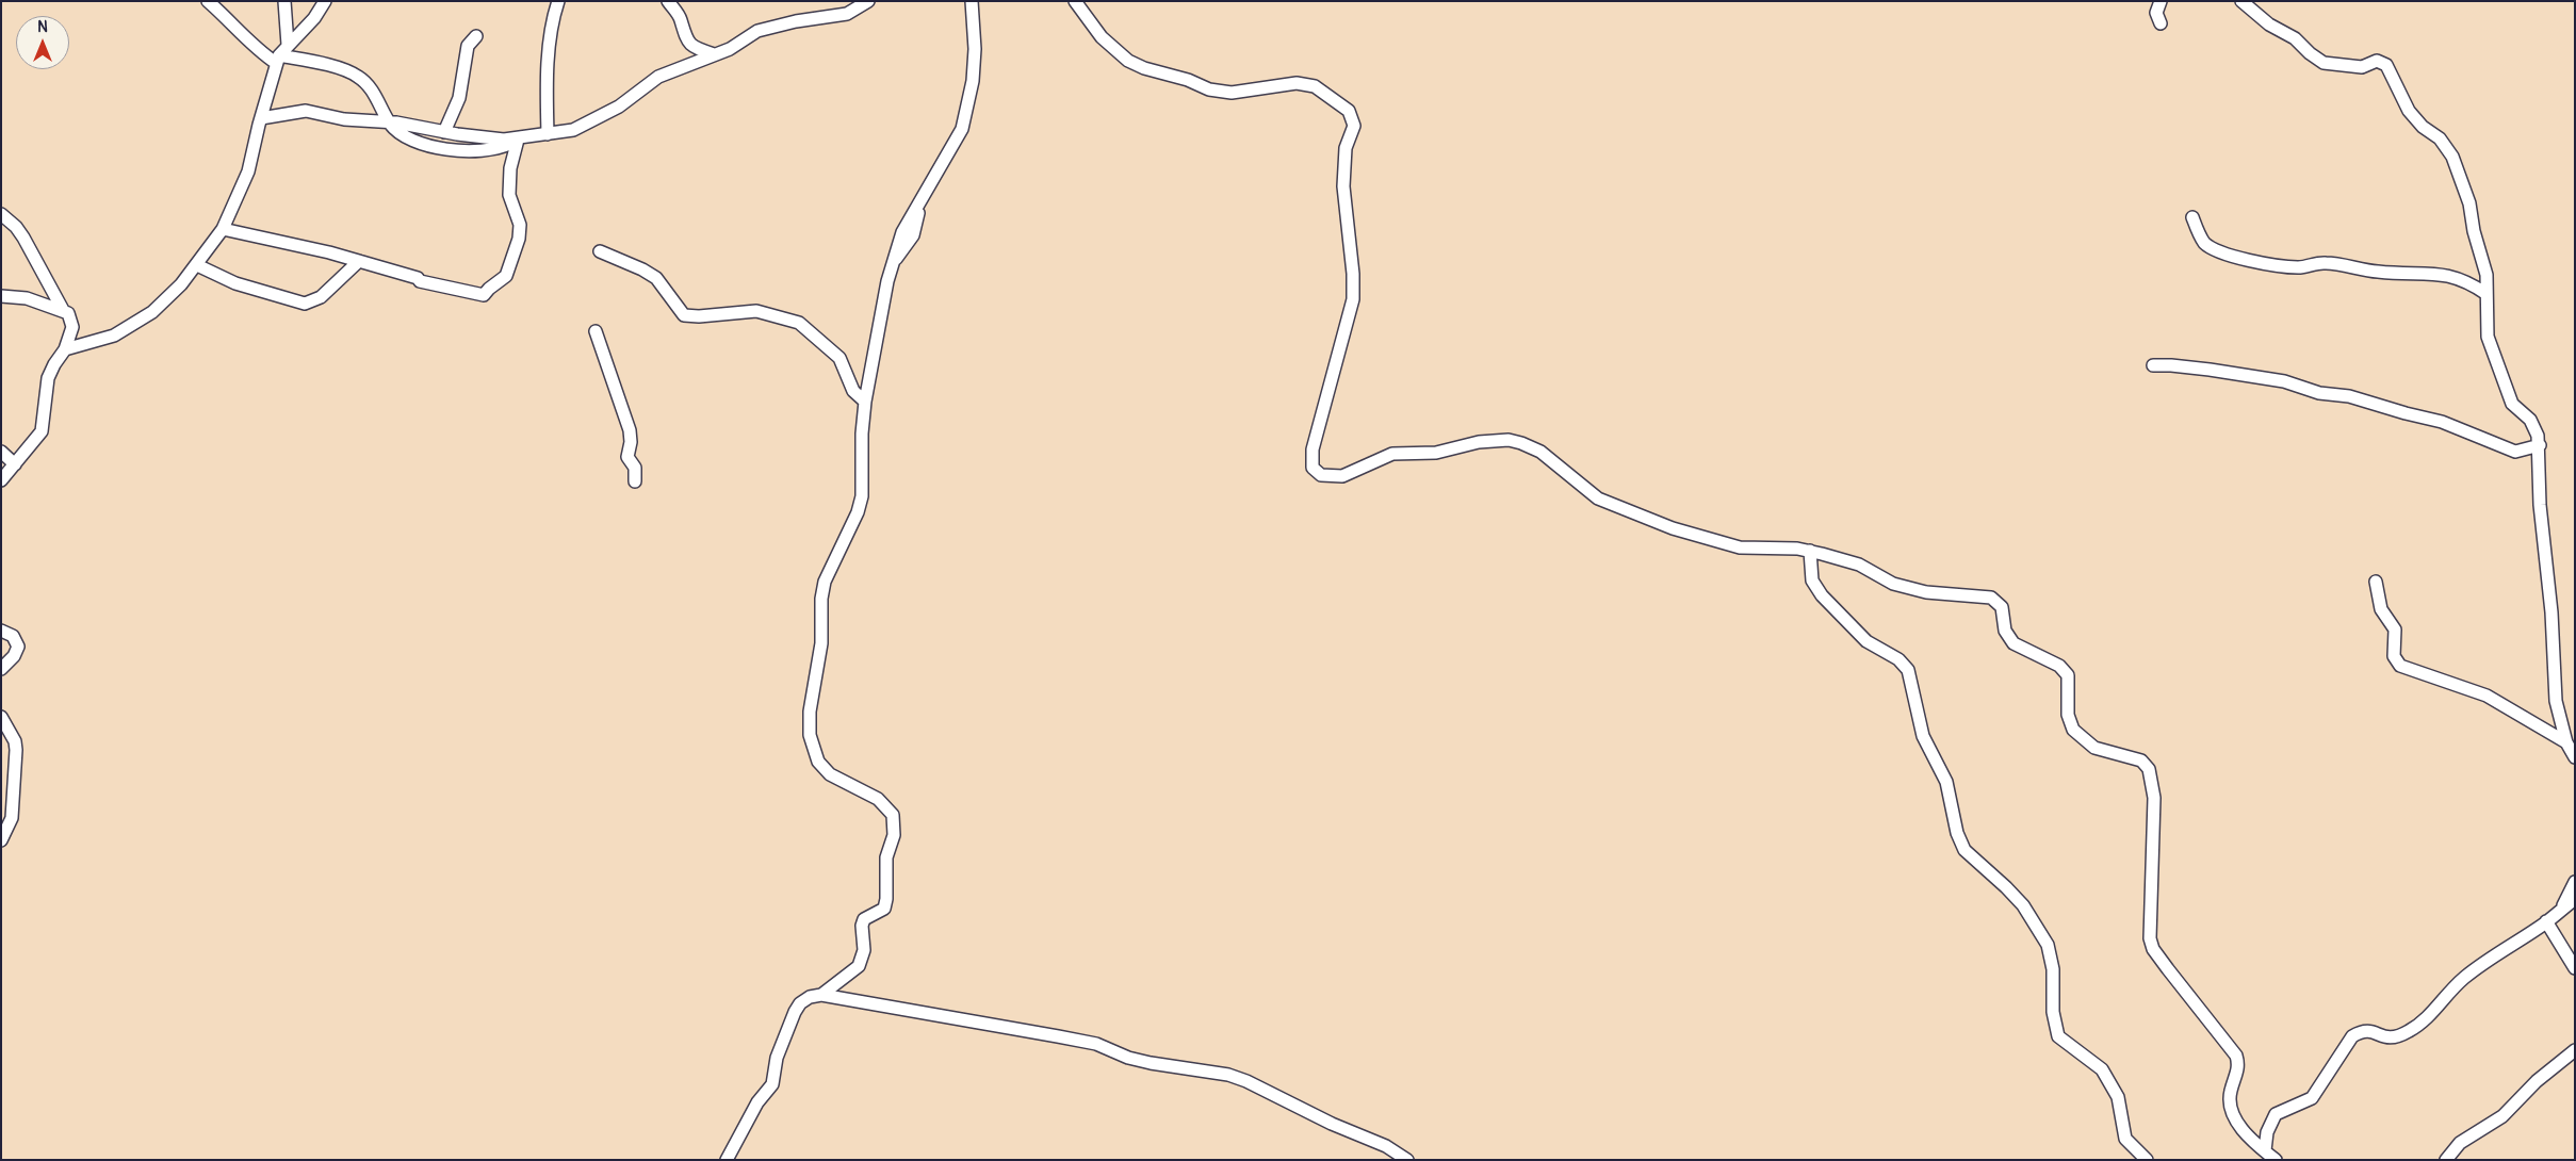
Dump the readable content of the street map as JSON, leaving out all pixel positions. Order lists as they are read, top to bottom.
{
  "north": "top"
}
